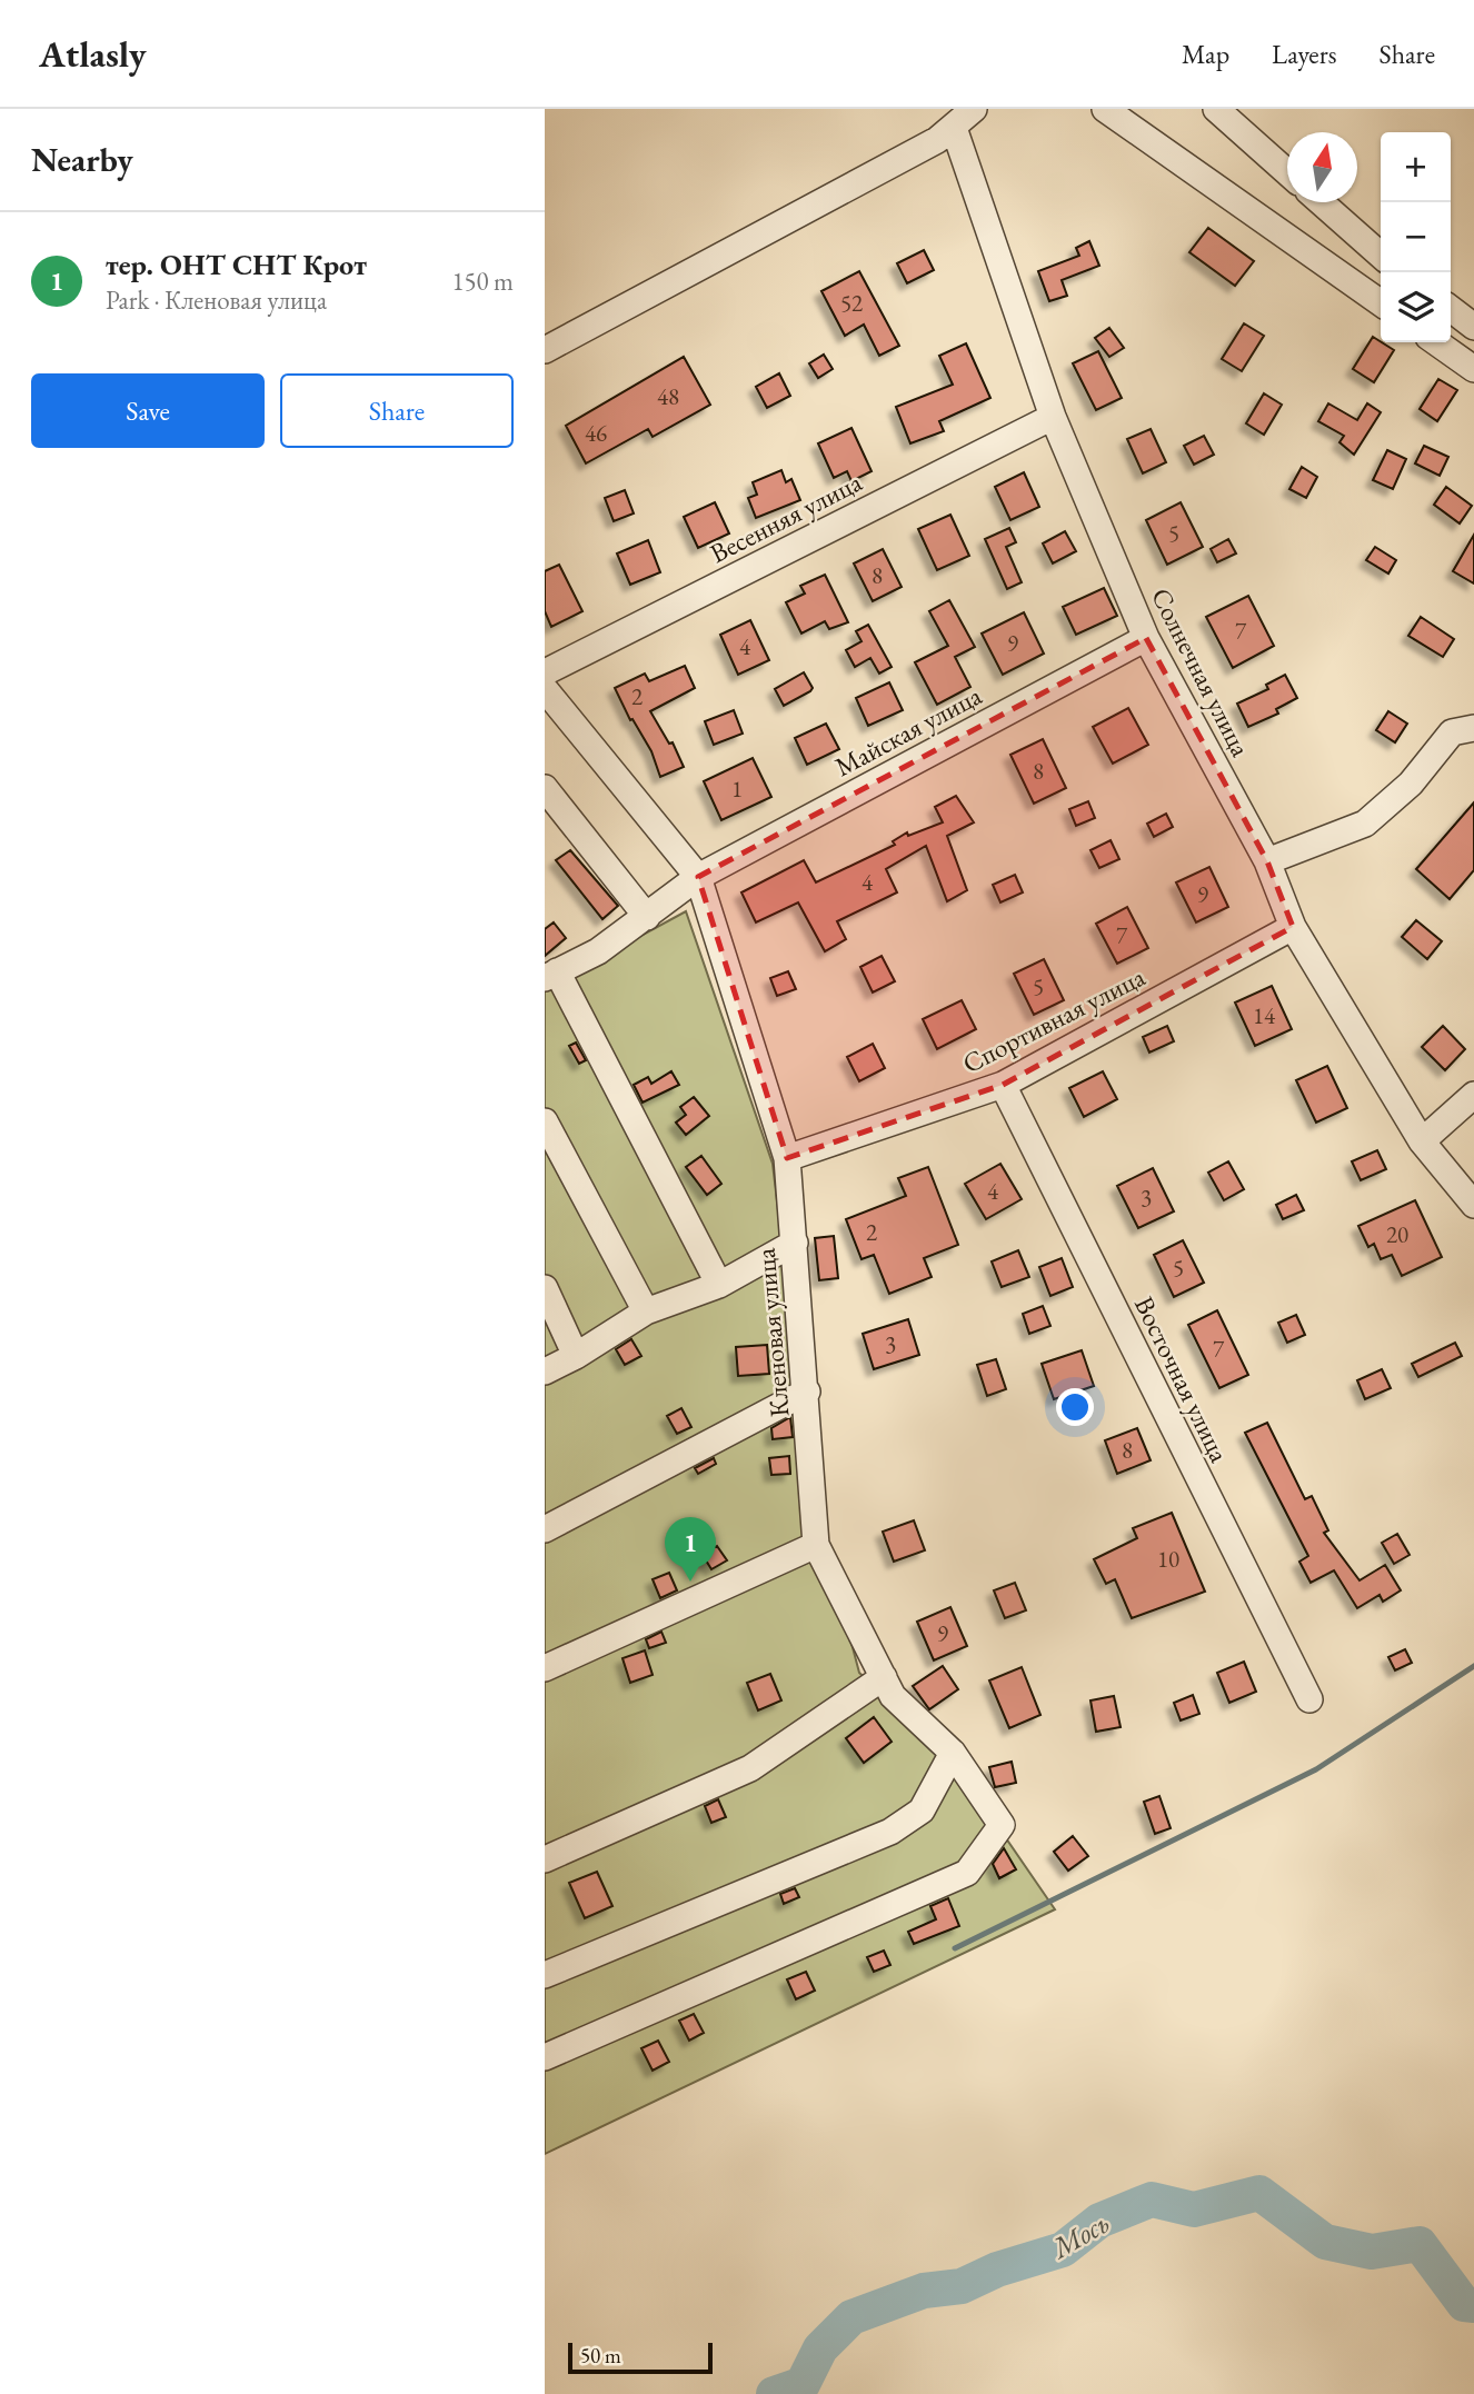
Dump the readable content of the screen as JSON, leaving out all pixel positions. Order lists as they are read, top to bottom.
{
  "streets": {
    "street": [
      "Весенняя улица",
      "Солнечная улица",
      "Майская улица",
      "Спортивная улица",
      "Кленовая улица",
      "Восточная улица"
    ]
  },
  "crossings": [
    ["Весенняя улица", "Солнечная улица"],
    ["Солнечная улица", "Майская улица"],
    ["Солнечная улица", "Спортивная улица"],
    ["Майская улица", "Кленовая улица"],
    ["Спортивная улица", "Кленовая улица"],
    ["Спортивная улица", "Восточная улица"]
  ],
  "water": ["Мось"],
  "house_numbers": [
    "52",
    "48",
    "46",
    "5",
    "8",
    "7",
    "9",
    "4",
    "2",
    "8",
    "1",
    "4",
    "9",
    "7",
    "5",
    "14",
    "4",
    "3",
    "2",
    "20",
    "5",
    "3",
    "7",
    "8",
    "10",
    "9"
  ],
  "scale_bar": "50 m",
  "north": "top",
  "page": {
    "header": "Atlasly",
    "nav": ["Map", "Layers", "Share"],
    "heading": "Nearby",
    "map_buttons": ["+", "−"],
    "list": [
      {
        "mark": "1",
        "name": "тер. ОНТ СНТ Крот",
        "note": "Park · Кленовая улица",
        "value": "150 m"
      }
    ],
    "buttons": ["Save", "Share"],
    "pins": "1",
    "scale": "50 m"
  }
}
